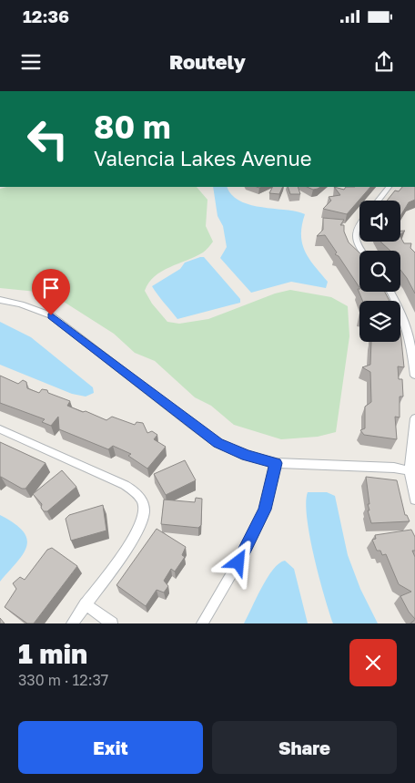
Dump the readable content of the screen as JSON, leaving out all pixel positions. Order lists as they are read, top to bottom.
{
  "page": {
    "status": "12:36",
    "header": "Routely",
    "turn": ["80 m", "Valencia Lakes Avenue"],
    "heading": ["1 min", "330 m · 12:37"],
    "buttons": ["Exit", "Share"]
  }
}
